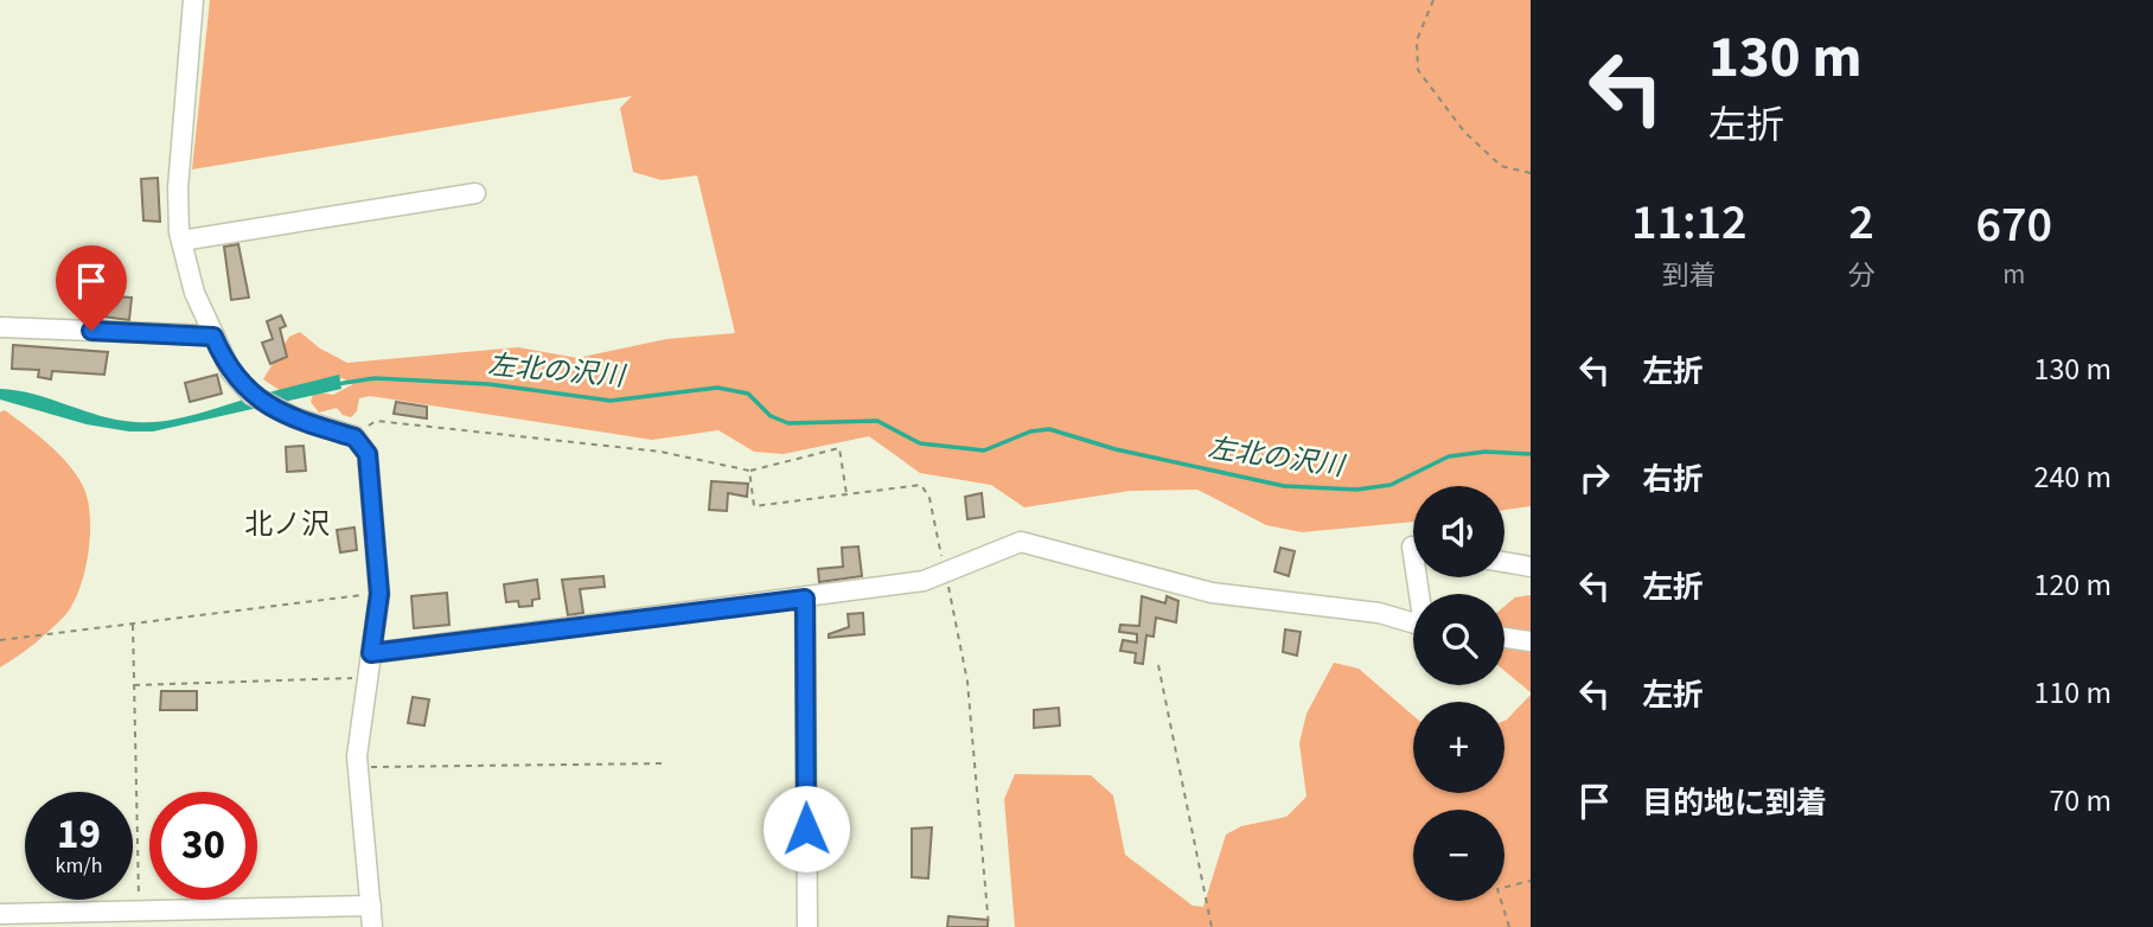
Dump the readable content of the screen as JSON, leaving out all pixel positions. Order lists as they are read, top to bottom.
{
  "districts": ["北ノ沢"],
  "water": ["左北の沢川"],
  "page": {
    "turn": ["130 m", "左折"],
    "eta": [
      "11:12",
      "到着",
      "2",
      "分",
      "670",
      "m"
    ],
    "list": [
      {
        "name": "左折",
        "value": "130 m"
      },
      {
        "name": "右折",
        "value": "240 m"
      },
      {
        "name": "左折",
        "value": "120 m"
      },
      {
        "name": "左折",
        "value": "110 m"
      },
      {
        "name": "目的地に到着",
        "value": "70 m"
      }
    ],
    "map_buttons": ["+", "−"],
    "speed": "19 km/h",
    "limit": "30"
  }
}
